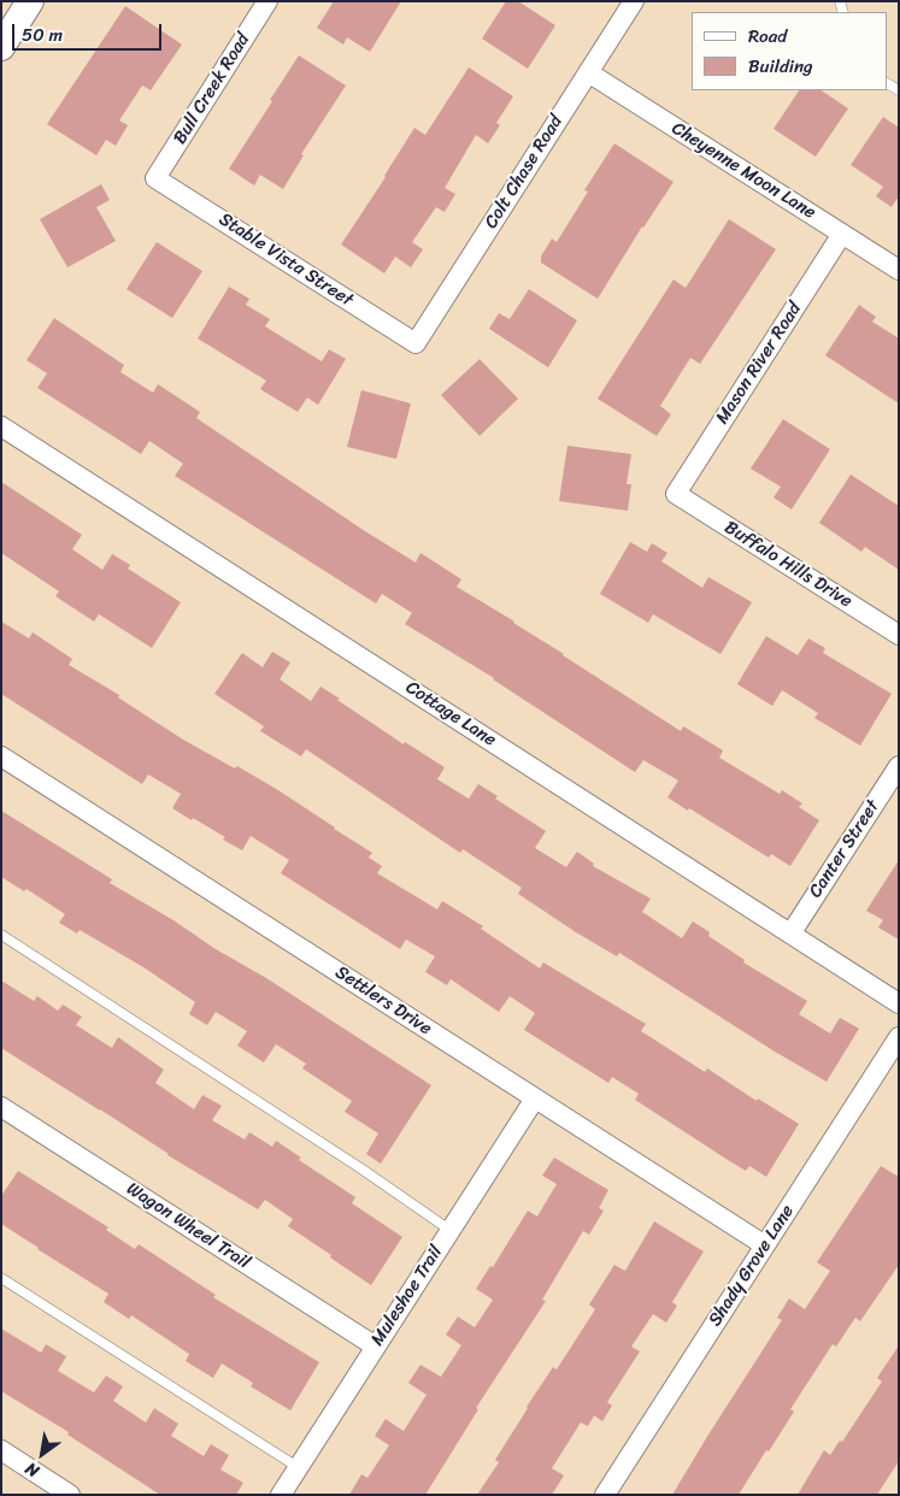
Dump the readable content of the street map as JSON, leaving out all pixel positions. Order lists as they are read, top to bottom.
{
  "streets": {
    "street": [
      "Bull Creek Road",
      "Cheyenne Moon Lane",
      "Colt Chase Road",
      "Stable Vista Street",
      "Mason River Road",
      "Buffalo Hills Drive",
      "Cottage Lane",
      "Canter Street",
      "Settlers Drive",
      "Wagon Wheel Trail",
      "Shady Grove Lane",
      "Muleshoe Trail"
    ]
  },
  "crossings": [
    ["Bull Creek Road", "Stable Vista Street"],
    ["Cheyenne Moon Lane", "Colt Chase Road"],
    ["Cheyenne Moon Lane", "Mason River Road"],
    ["Colt Chase Road", "Stable Vista Street"],
    ["Mason River Road", "Buffalo Hills Drive"],
    ["Cottage Lane", "Canter Street"],
    ["Settlers Drive", "Shady Grove Lane"],
    ["Settlers Drive", "Muleshoe Trail"],
    ["Wagon Wheel Trail", "Muleshoe Trail"]
  ],
  "legend": ["Road", "Building"],
  "scale_bar": "50 m",
  "north": "bottom left"
}
